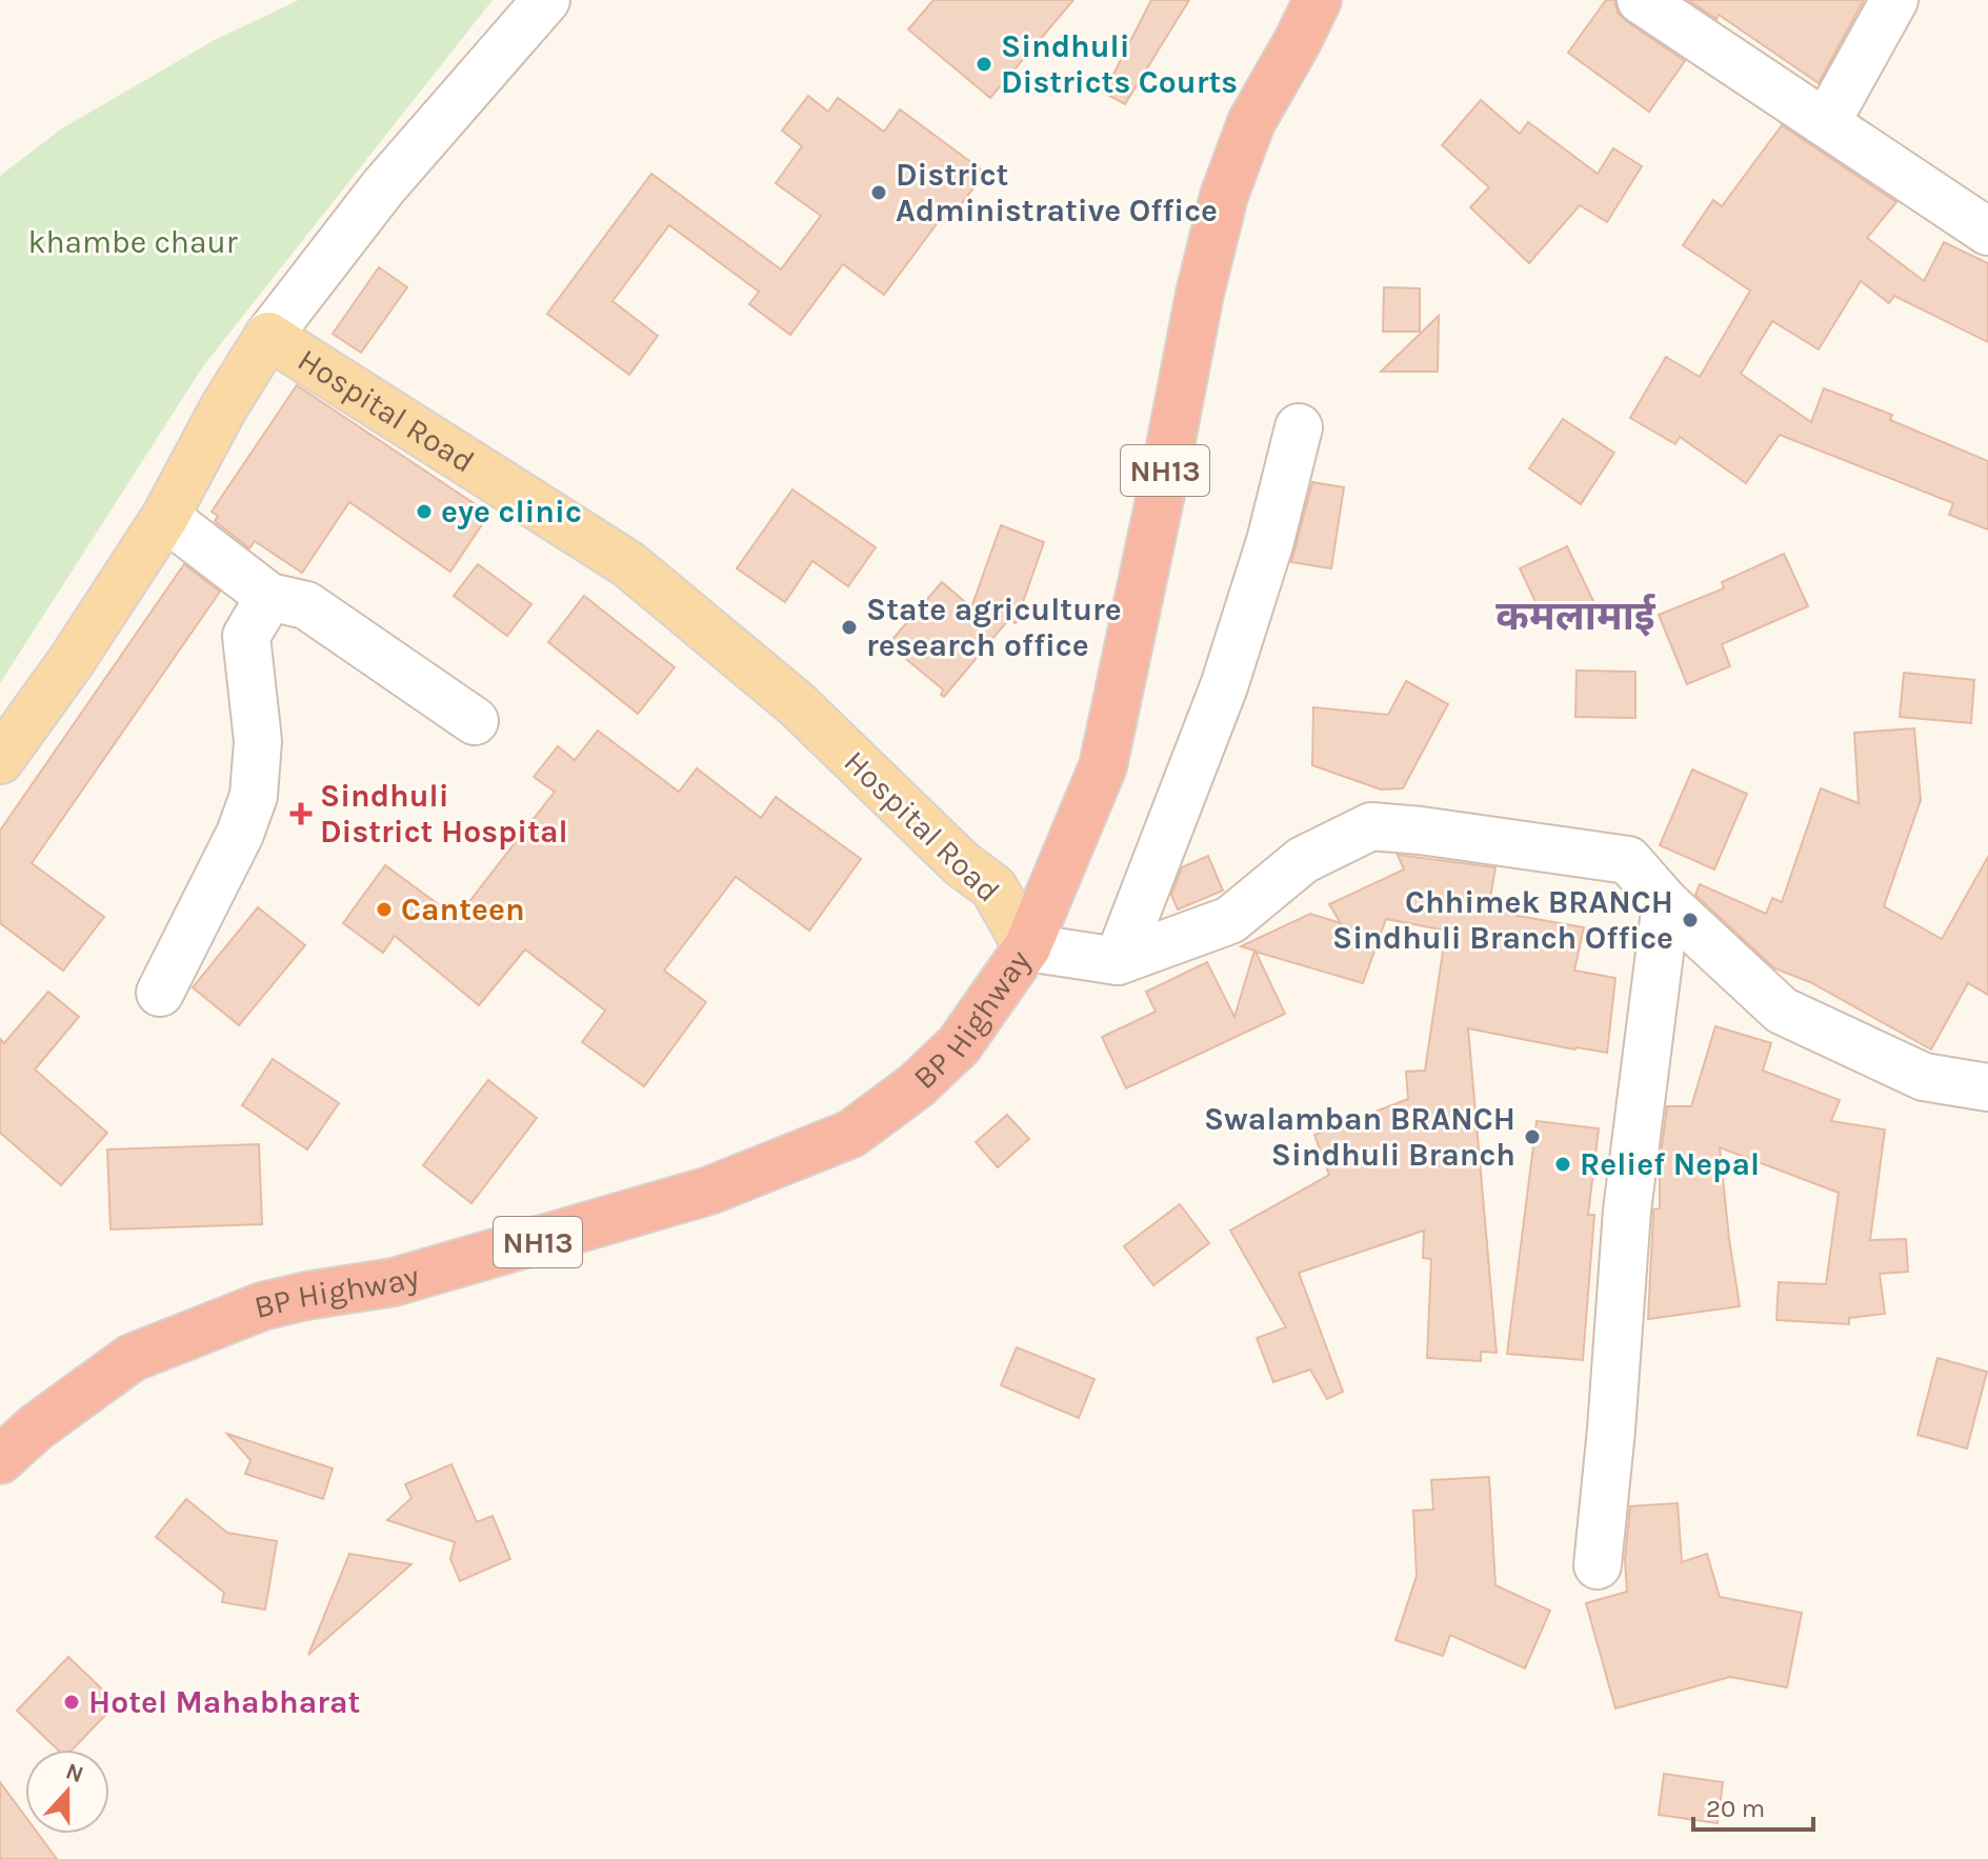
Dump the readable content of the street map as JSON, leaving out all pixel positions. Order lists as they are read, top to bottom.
{
  "streets": {
    "highway": ["NH13", "BP Highway"],
    "main road": ["Hospital Road"]
  },
  "crossings": [
    ["Hospital Road", "BP Highway"]
  ],
  "districts": ["कमलामाई"],
  "parks": ["khambe chaur"],
  "places": {
    "other": [
      "Sindhuli Districts Courts",
      "District Administrative Office",
      "eye clinic",
      "State agriculture research office",
      "Canteen",
      "Chhimek BRANCH Sindhuli Branch Office",
      "Swalamban BRANCH Sindhuli Branch",
      "Relief Nepal",
      "Hotel Mahabharat"
    ],
    "health": ["Sindhuli District Hospital"]
  },
  "scale_bar": "20 m",
  "north": "top"
}
